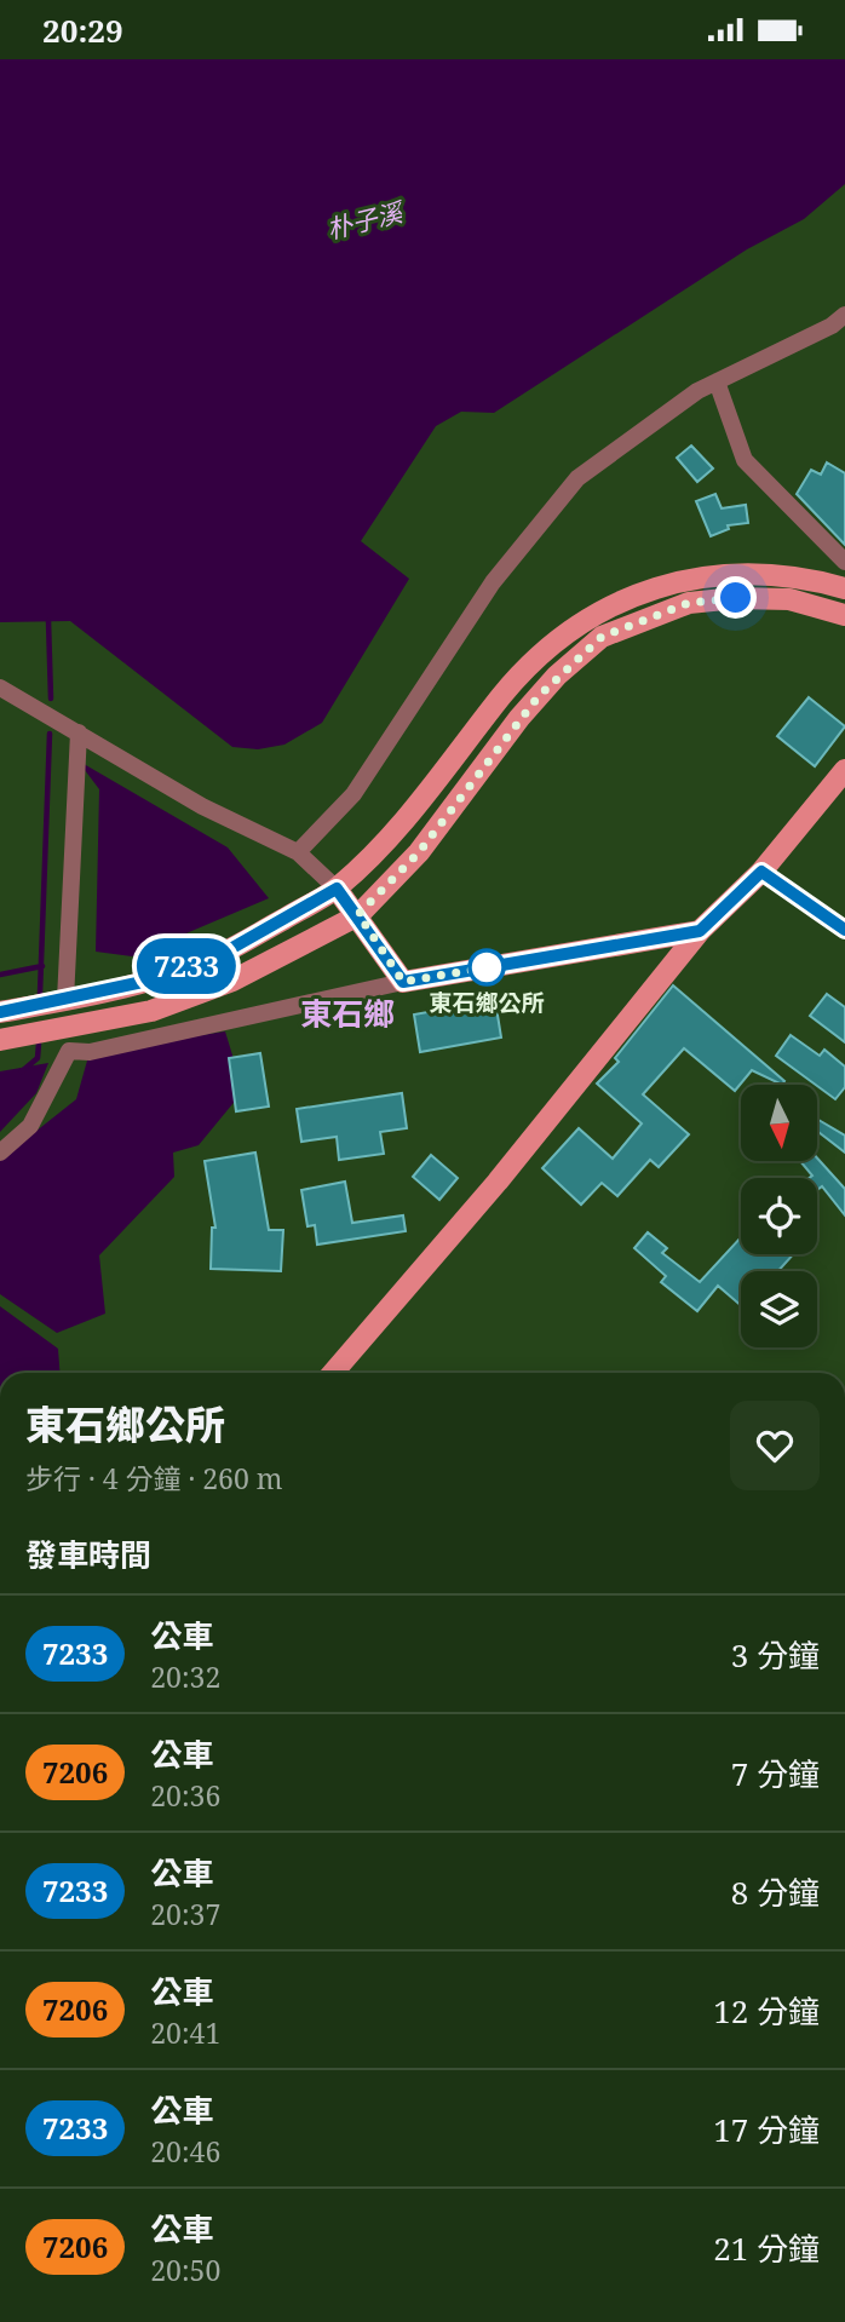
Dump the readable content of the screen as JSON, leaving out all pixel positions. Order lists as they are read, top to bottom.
{
  "districts": ["東石鄉"],
  "water": ["朴子溪"],
  "places": ["東石鄉公所"],
  "lines": ["bus line 7233"],
  "north": "bottom",
  "page": {
    "status": "20:29",
    "on_map": "7233",
    "heading": [
      ["東石鄉公所", "步行 · 4 分鐘 · 260 m"],
      "發車時間"
    ],
    "list": [
      {
        "mark": "7233",
        "name": "公車",
        "note": "20:32",
        "value": "3 分鐘"
      },
      {
        "mark": "7206",
        "name": "公車",
        "note": "20:36",
        "value": "7 分鐘"
      },
      {
        "mark": "7233",
        "name": "公車",
        "note": "20:37",
        "value": "8 分鐘"
      },
      {
        "mark": "7206",
        "name": "公車",
        "note": "20:41",
        "value": "12 分鐘"
      },
      {
        "mark": "7233",
        "name": "公車",
        "note": "20:46",
        "value": "17 分鐘"
      },
      {
        "mark": "7206",
        "name": "公車",
        "note": "20:50",
        "value": "21 分鐘"
      }
    ]
  }
}
